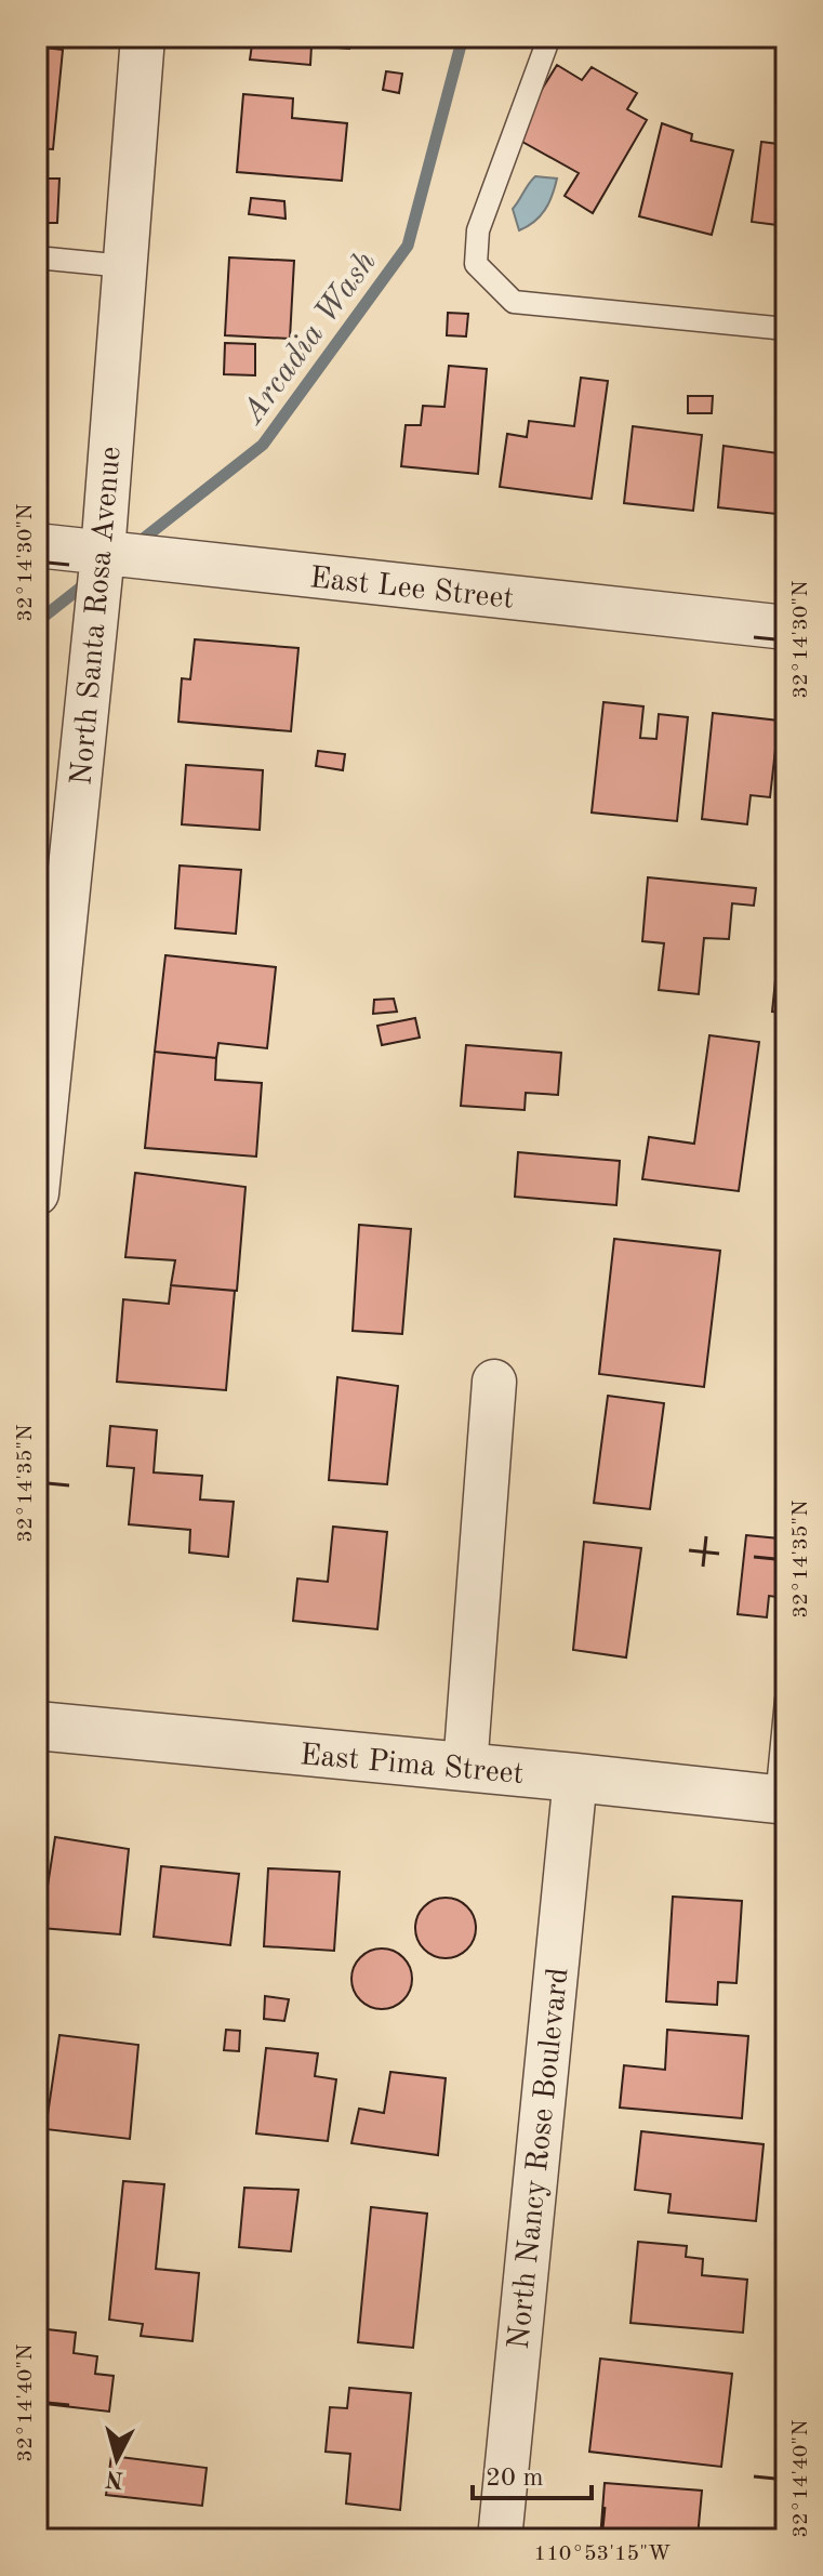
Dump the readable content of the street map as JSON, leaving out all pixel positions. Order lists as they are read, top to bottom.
{
  "streets": {
    "street": [
      "East Lee Street",
      "North Santa Rosa Avenue",
      "East Pima Street",
      "North Nancy Rose Boulevard"
    ]
  },
  "crossings": [
    ["East Lee Street", "North Santa Rosa Avenue"],
    ["East Pima Street", "North Nancy Rose Boulevard"]
  ],
  "water": ["Arcadia Wash"],
  "scale_bar": "20 m",
  "north": "bottom",
  "coordinates": [
    "32°14'30\"N",
    "32°14'35\"N",
    "32°14'40\"N",
    "110°53'15\"W"
  ]
}
